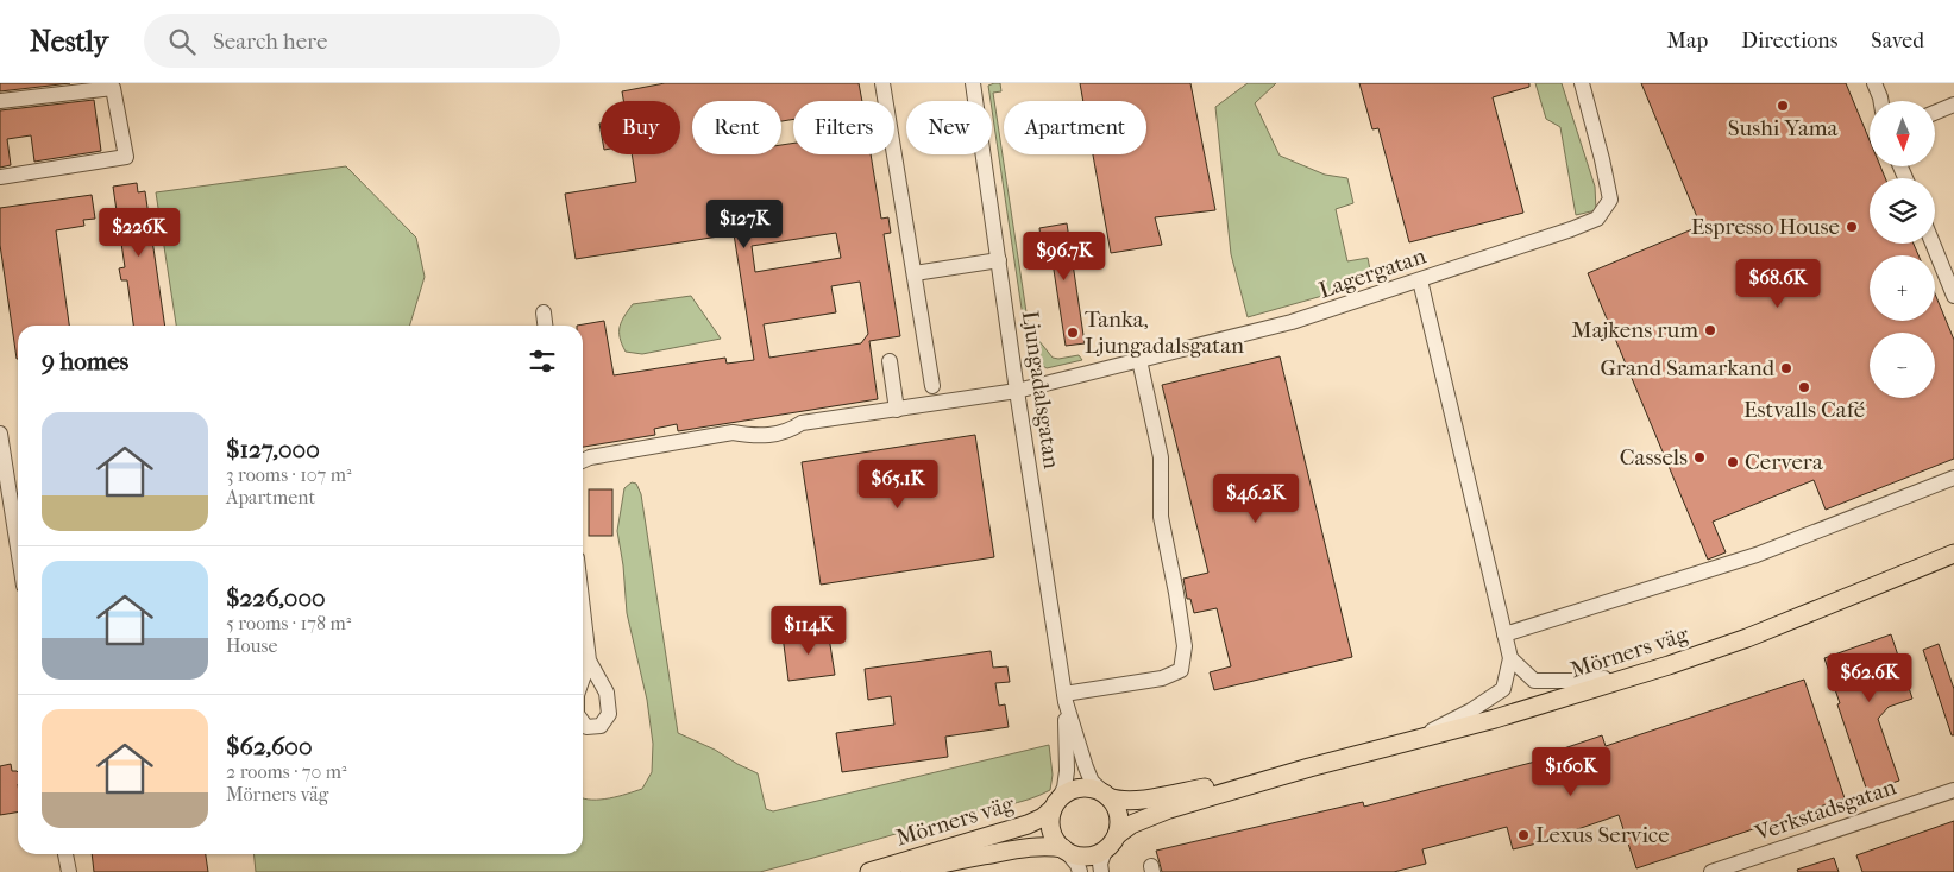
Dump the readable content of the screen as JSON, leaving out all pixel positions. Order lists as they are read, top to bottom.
{
  "streets": {
    "main road": ["Mörners väg"],
    "street": ["Lagergatan", "Ljungadalsgatan", "Verkstadsgatan"]
  },
  "crossings": [
    ["Lagergatan", "Ljungadalsgatan"],
    ["Ljungadalsgatan", "Mörners väg"]
  ],
  "places": [
    "Sushi Yama",
    "Espresso House",
    "Majkens rum",
    "Tanka, Ljungadalsgatan",
    "Grand Samarkand",
    "Estvalls Café",
    "Cassels",
    "Cervera",
    "Lexus Service"
  ],
  "north": "bottom",
  "page": {
    "header": "Nestly",
    "search": "Search here",
    "nav": ["Map", "Directions", "Saved"],
    "map_buttons": ["+", "−"],
    "chip": [
      "Buy",
      "Rent",
      "Filters",
      "New",
      "Apartment"
    ],
    "price": [
      "$127K",
      "$226K",
      "$96.7K",
      "$68.6K",
      "$65.1K",
      "$46.2K",
      "$114K",
      "$62.6K",
      "$160K"
    ],
    "heading": "9 homes",
    "list": [
      {
        "name": "$127,000",
        "note": "3 rooms · 107 m² · Apartment"
      },
      {
        "name": "$226,000",
        "note": "5 rooms · 178 m² · House"
      },
      {
        "name": "$62,600",
        "note": "2 rooms · 70 m² · Mörners väg"
      }
    ]
  }
}
